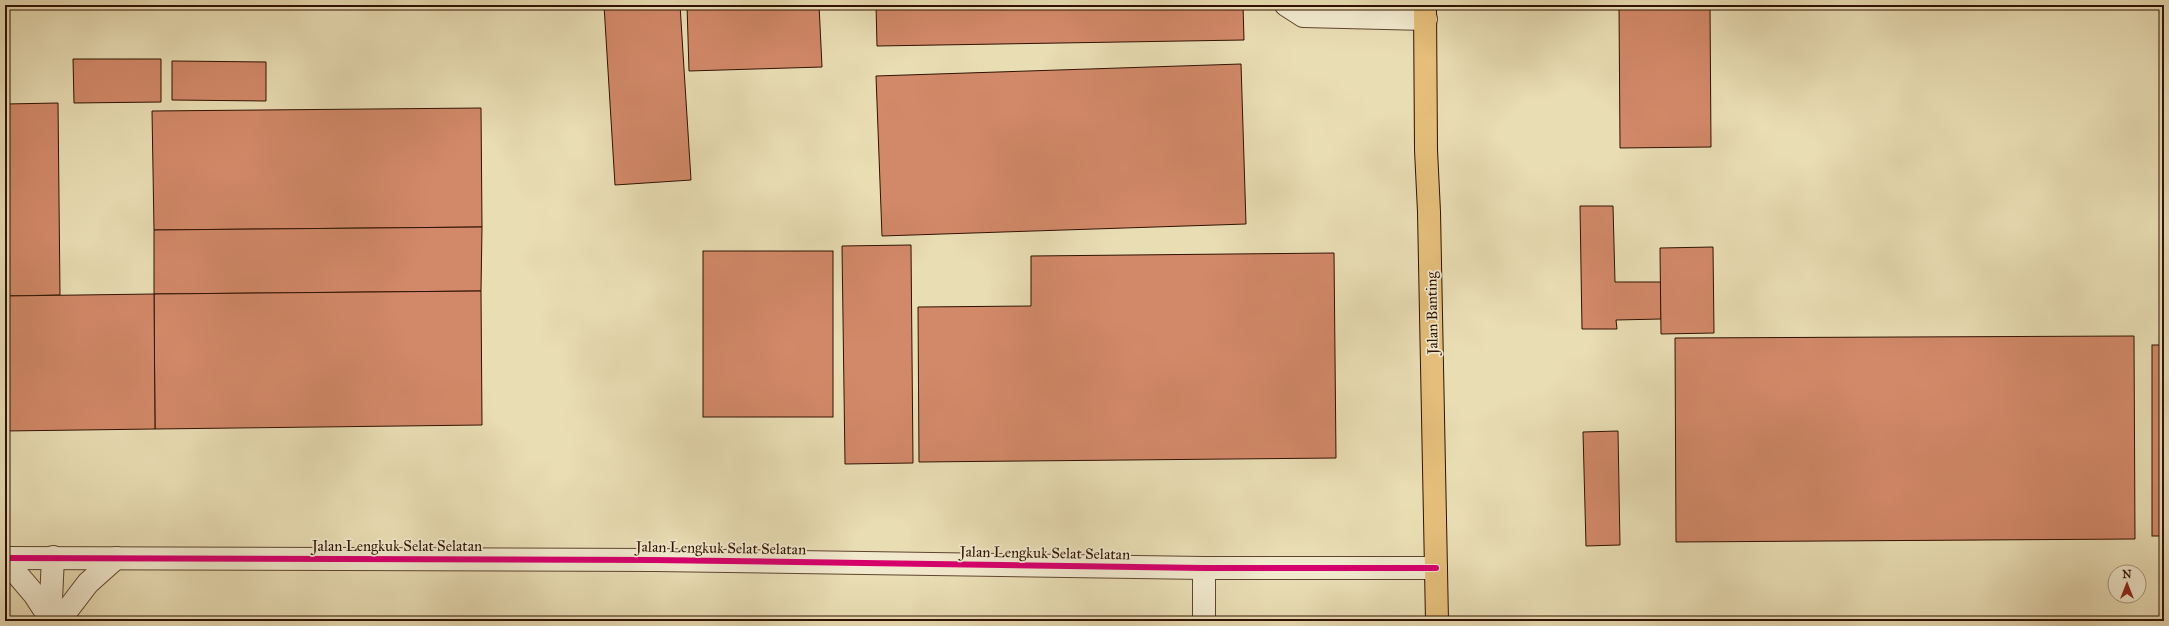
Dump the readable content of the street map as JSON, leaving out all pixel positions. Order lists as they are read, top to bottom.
{
  "streets": {
    "main road": ["Jalan Banting"],
    "street": ["Jalan Lengkuk Selat Selatan"]
  },
  "crossings": [
    ["Jalan Banting", "Jalan Lengkuk Selat Selatan"]
  ],
  "north": "top"
}
